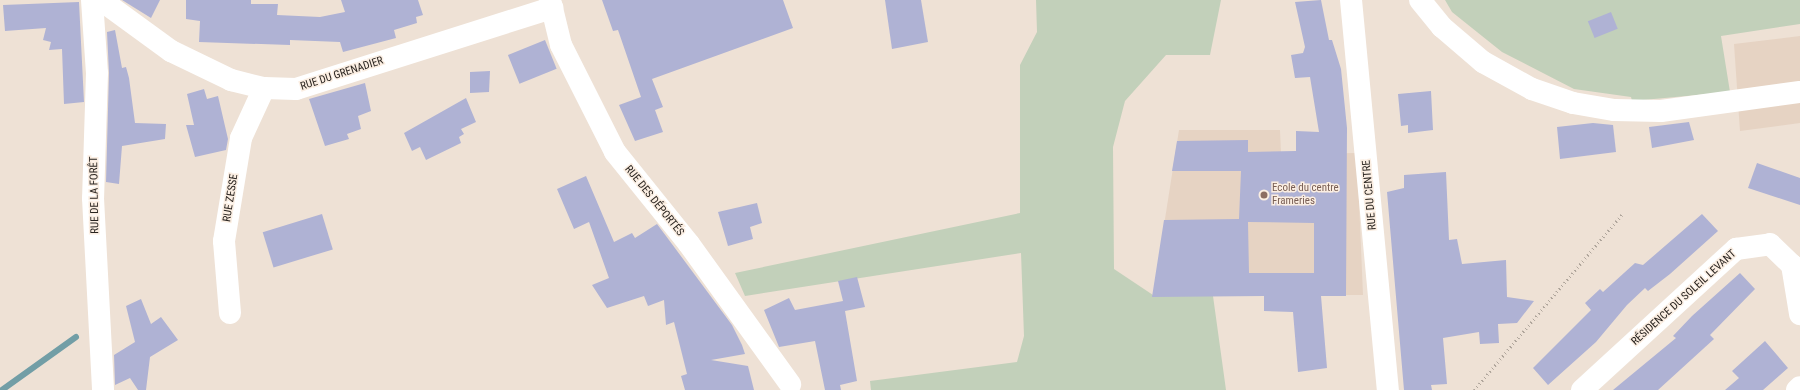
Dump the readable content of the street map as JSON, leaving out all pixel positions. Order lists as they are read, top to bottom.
{
  "streets": {
    "street": [
      "RUE DU GRENADIER",
      "RUE DE LA FORÊT",
      "RUE DU CENTRE",
      "RUE ZESSE",
      "RUE DES DÉPORTÉS",
      "RÉSIDENCE DU SOLEIL LEVANT"
    ]
  },
  "crossings": [
    ["RUE DU GRENADIER", "RUE ZESSE"],
    ["RUE DU GRENADIER", "RUE DES DÉPORTÉS"]
  ],
  "places": ["Ecole du centre Frameries"]
}
